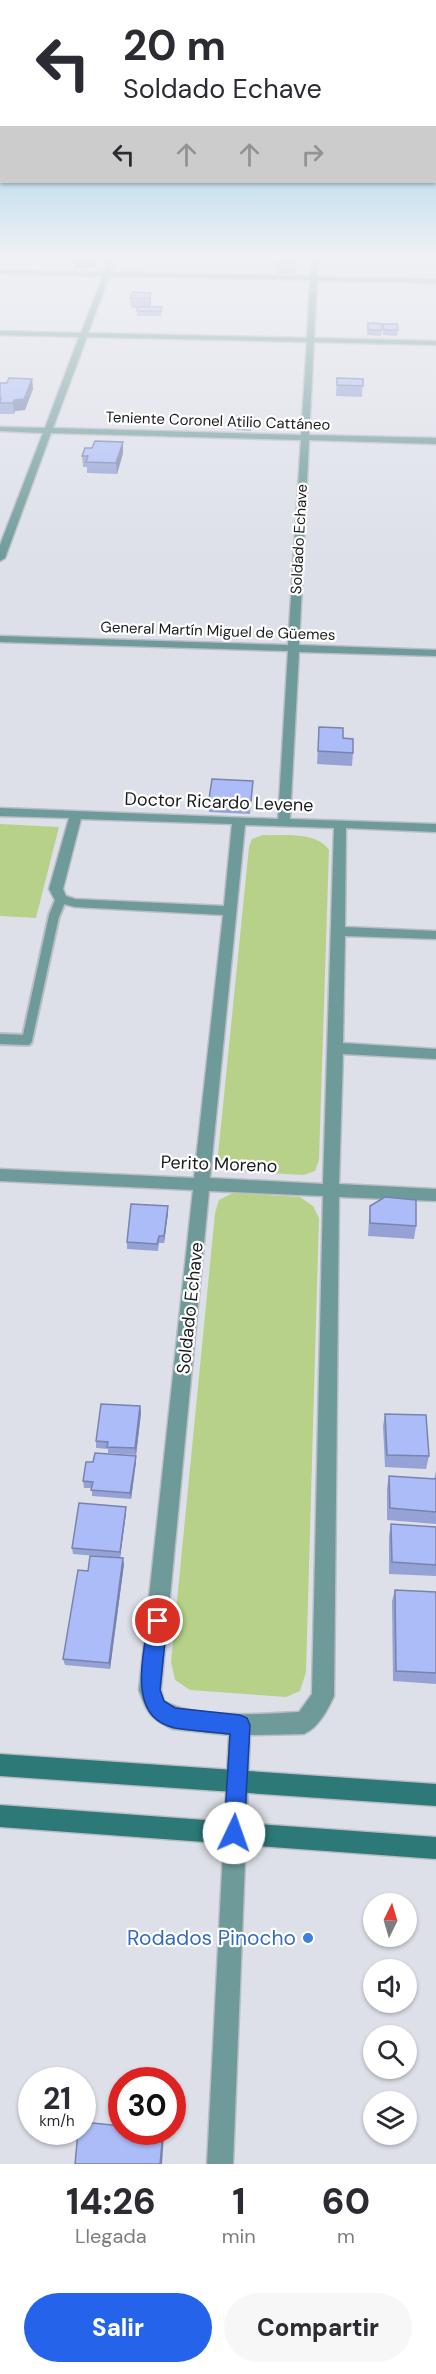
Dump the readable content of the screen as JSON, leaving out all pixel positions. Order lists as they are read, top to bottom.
{
  "streets": {
    "street": [
      "Teniente Coronel Atilio Cattáneo",
      "Soldado Echave",
      "General Martín Miguel de Güemes",
      "Doctor Ricardo Levene",
      "Perito Moreno"
    ]
  },
  "crossings": [
    ["Teniente Coronel Atilio Cattáneo", "Soldado Echave"],
    ["Soldado Echave", "General Martín Miguel de Güemes"],
    ["Soldado Echave", "Doctor Ricardo Levene"],
    ["Soldado Echave", "Perito Moreno"]
  ],
  "places": ["Rodados Pinocho"],
  "north": "top",
  "page": {
    "turn": ["20 m", "Soldado Echave"],
    "speed": "21 km/h",
    "limit": "30",
    "eta": [
      "14:26",
      "Llegada",
      "1",
      "min",
      "60",
      "m"
    ],
    "buttons": ["Salir", "Compartir"]
  }
}
